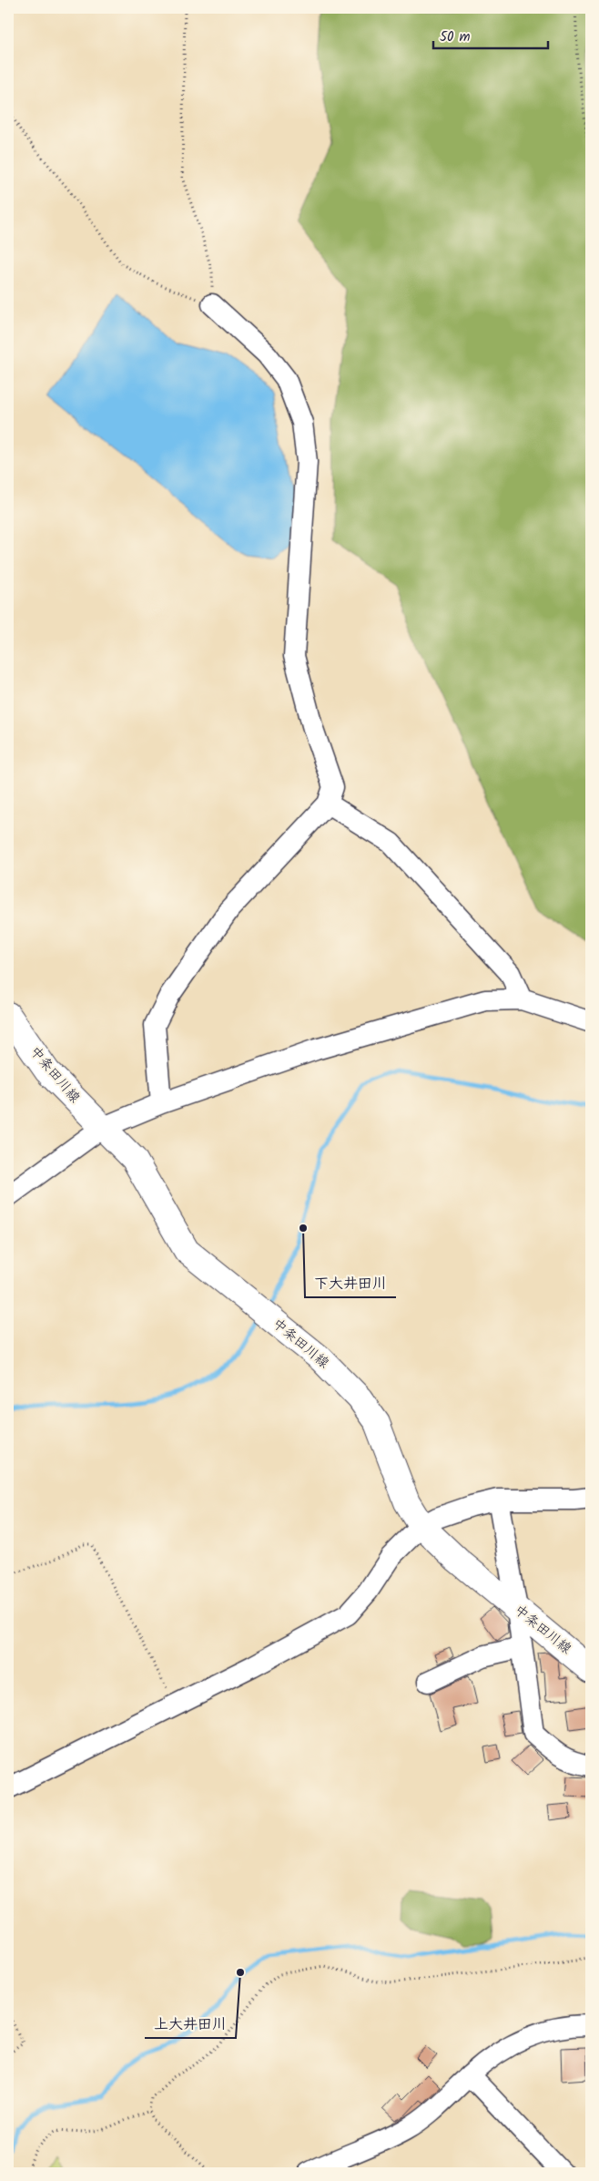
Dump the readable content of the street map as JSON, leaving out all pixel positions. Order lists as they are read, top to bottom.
{
  "streets": {
    "main road": ["中条田川線"]
  },
  "places": ["下大井田川", "上大井田川"],
  "scale_bar": "50 m"
}
